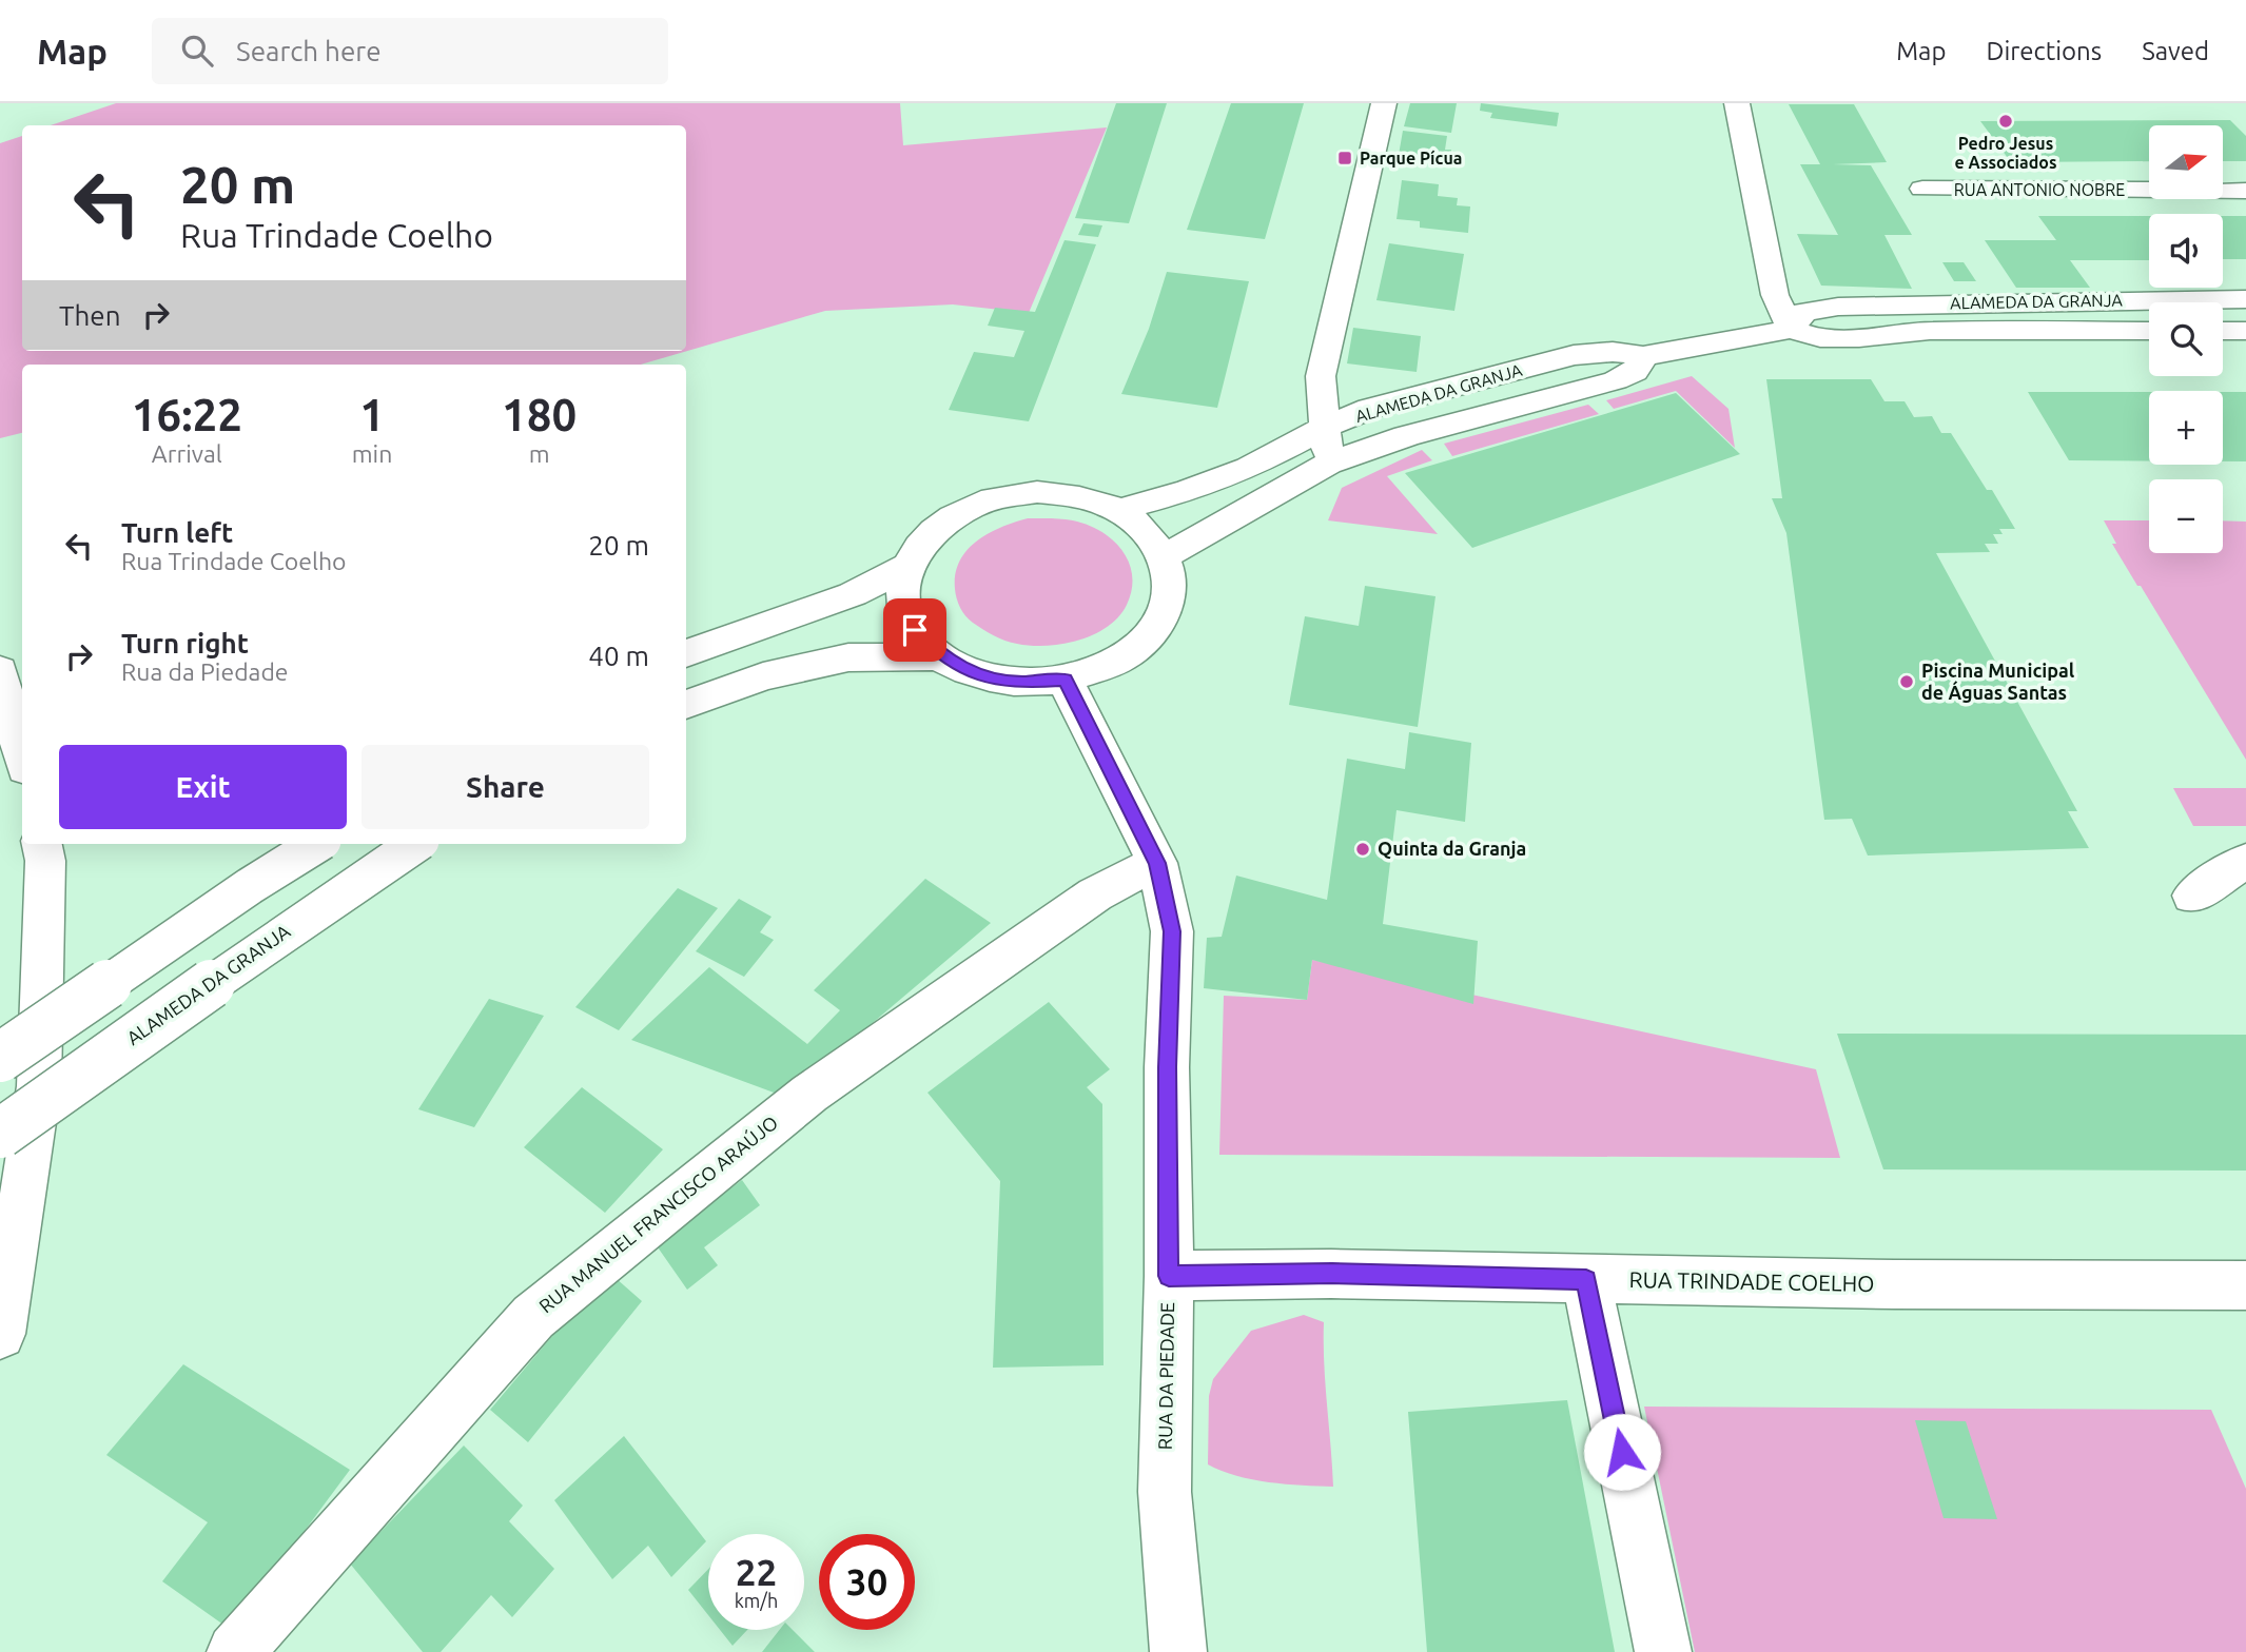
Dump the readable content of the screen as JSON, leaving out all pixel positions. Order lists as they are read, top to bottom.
{
  "streets": {
    "street": [
      "RUA ANTONIO NOBRE",
      "ALAMEDA DA GRANJA",
      "RUA MANUEL FRANCISCO ARAÚJO",
      "RUA TRINDADE COELHO",
      "RUA DA PIEDADE"
    ]
  },
  "crossings": [
    ["ALAMEDA DA GRANJA", "RUA DA PIEDADE"],
    ["RUA MANUEL FRANCISCO ARAÚJO", "RUA DA PIEDADE"],
    ["RUA TRINDADE COELHO", "RUA DA PIEDADE"]
  ],
  "places": {
    "other": ["Pedro Jesus e Associados", "Piscina Municipal de Águas Santas", "Quinta da Granja"],
    "transit": ["Parque Pícua"]
  },
  "north": "right",
  "page": {
    "header": "Map",
    "search": "Search here",
    "nav": ["Map", "Directions", "Saved"],
    "map_buttons": ["+", "−"],
    "turn": ["20 m", "Rua Trindade Coelho"],
    "then": "Then",
    "eta": [
      "16:22",
      "Arrival",
      "1",
      "min",
      "180",
      "m"
    ],
    "list": [
      {
        "name": "Turn left",
        "note": "Rua Trindade Coelho",
        "value": "20 m"
      },
      {
        "name": "Turn right",
        "note": "Rua da Piedade",
        "value": "40 m"
      }
    ],
    "buttons": ["Exit", "Share"],
    "speed": "22 km/h",
    "limit": "30"
  }
}
